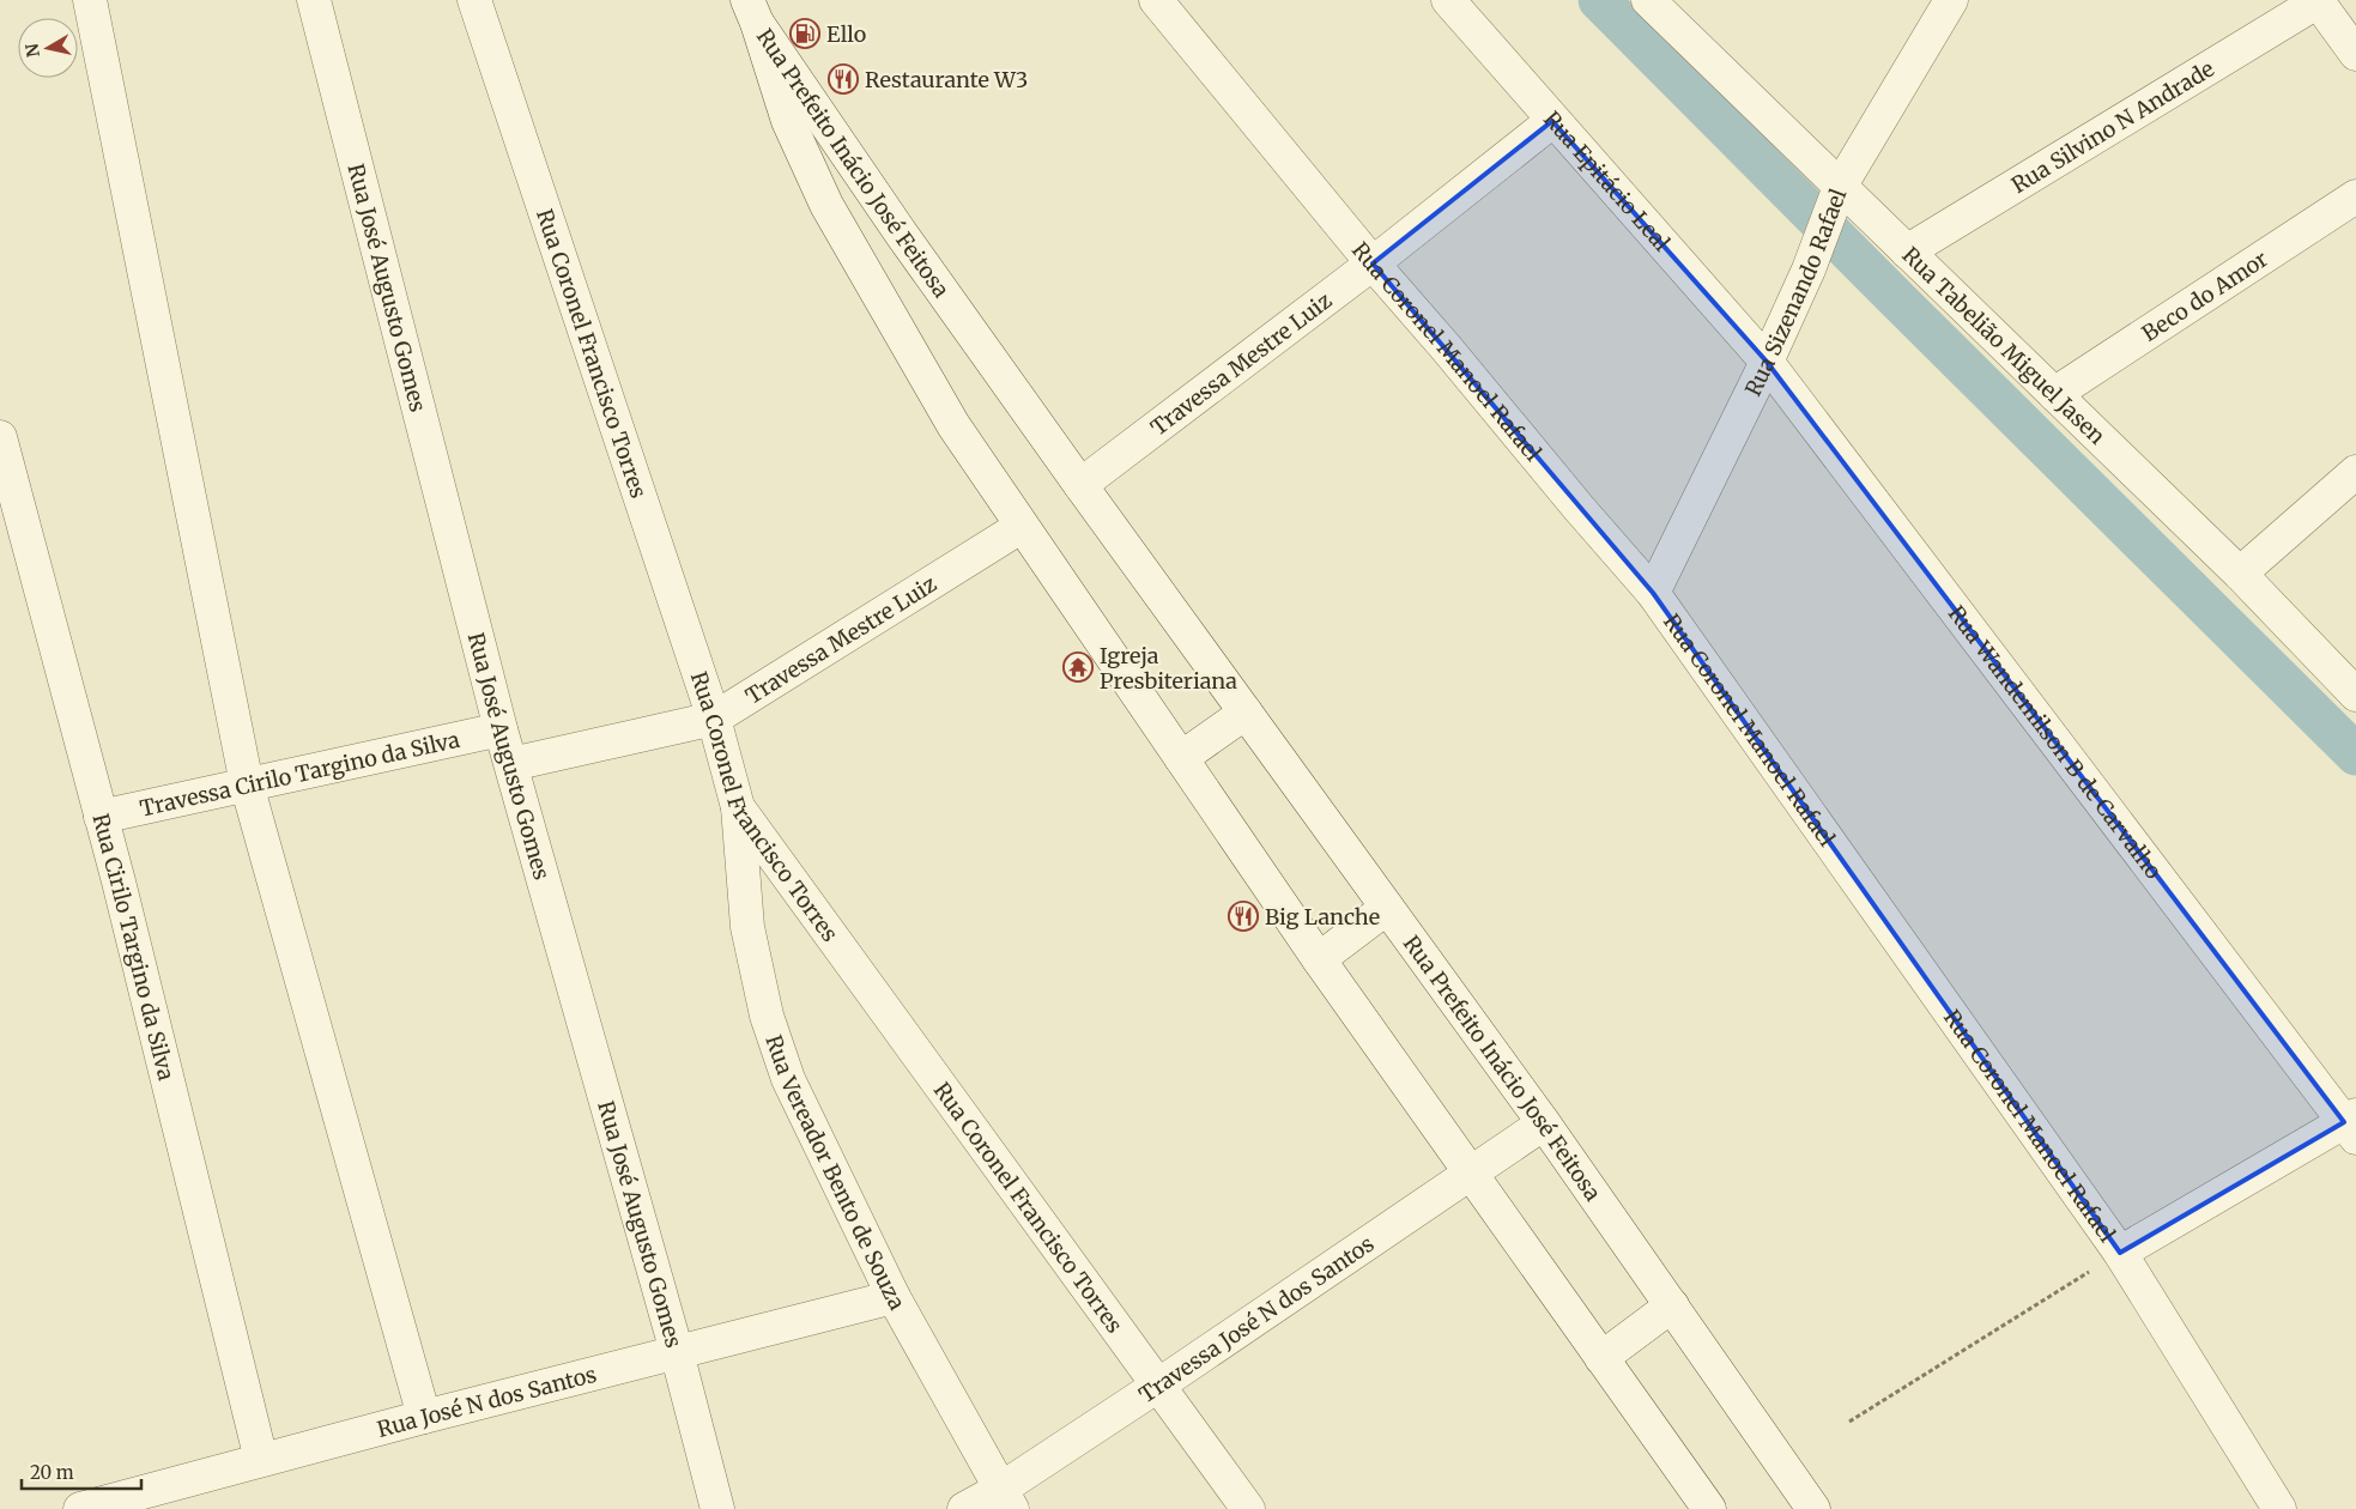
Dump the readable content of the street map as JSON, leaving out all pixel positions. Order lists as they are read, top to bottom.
{
  "streets": {
    "street": [
      "Rua Silvino N Andrade",
      "Rua Prefeito Inácio José Feitosa",
      "Rua Epitácio Leal",
      "Rua José Augusto Gomes",
      "Rua Sizenando Rafael",
      "Beco do Amor",
      "Rua Tabelião Miguel Jasen",
      "Rua Coronel Manoel Rafael",
      "Rua Coronel Francisco Torres",
      "Travessa Mestre Luiz",
      "Rua Wandemilson B de Carvalho",
      "Travessa Cirilo Targino da Silva",
      "Rua Cirilo Targino da Silva",
      "Rua Vereador Bento de Souza",
      "Travessa José N dos Santos",
      "Rua José N dos Santos"
    ]
  },
  "crossings": [
    ["Rua Silvino N Andrade", "Rua Tabelião Miguel Jasen"],
    ["Rua Prefeito Inácio José Feitosa", "Travessa Mestre Luiz"],
    ["Rua Prefeito Inácio José Feitosa", "Travessa José N dos Santos"],
    ["Rua Epitácio Leal", "Rua Sizenando Rafael"],
    ["Rua Epitácio Leal", "Travessa Mestre Luiz"],
    ["Rua Epitácio Leal", "Rua Wandemilson B de Carvalho"],
    ["Rua José Augusto Gomes", "Travessa Mestre Luiz"],
    ["Rua José Augusto Gomes", "Travessa Cirilo Targino da Silva"],
    ["Rua José Augusto Gomes", "Rua José N dos Santos"],
    ["Rua Sizenando Rafael", "Rua Tabelião Miguel Jasen"],
    ["Rua Sizenando Rafael", "Rua Coronel Manoel Rafael"],
    ["Rua Sizenando Rafael", "Rua Wandemilson B de Carvalho"],
    ["Beco do Amor", "Rua Tabelião Miguel Jasen"],
    ["Rua Coronel Manoel Rafael", "Travessa Mestre Luiz"],
    ["Rua Coronel Francisco Torres", "Travessa Mestre Luiz"],
    ["Rua Coronel Francisco Torres", "Rua Vereador Bento de Souza"],
    ["Rua Coronel Francisco Torres", "Travessa José N dos Santos"],
    ["Travessa Cirilo Targino da Silva", "Rua Cirilo Targino da Silva"],
    ["Rua Cirilo Targino da Silva", "Rua José N dos Santos"],
    ["Rua Vereador Bento de Souza", "Travessa José N dos Santos"],
    ["Rua Vereador Bento de Souza", "Rua José N dos Santos"]
  ],
  "places": {
    "fuel station": ["Ello"],
    "restaurant": ["Restaurante W3", "Big Lanche"],
    "temple": ["Igreja Presbiteriana"]
  },
  "scale_bar": "20 m",
  "north": "left"
}
